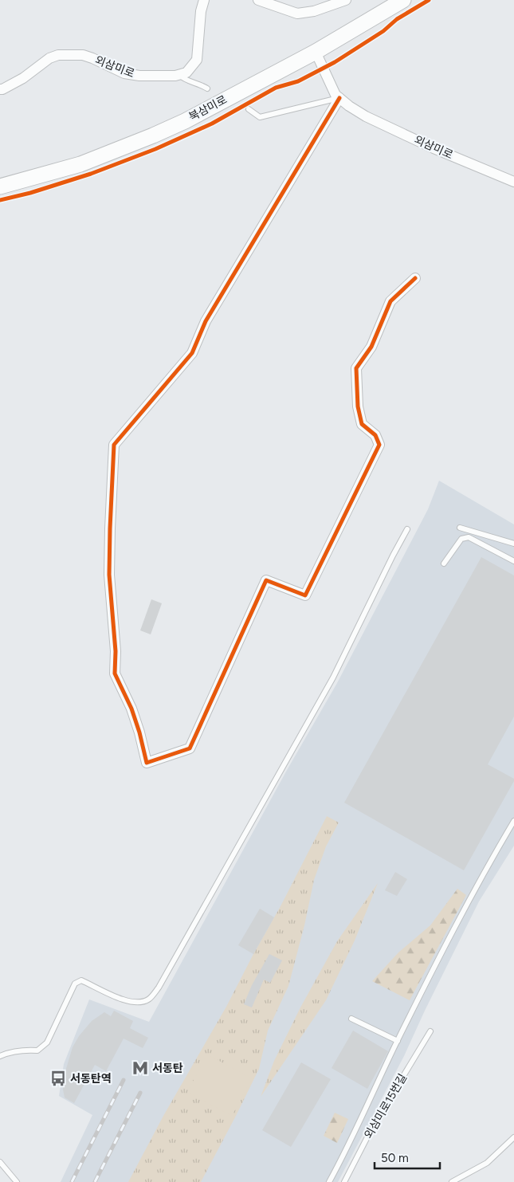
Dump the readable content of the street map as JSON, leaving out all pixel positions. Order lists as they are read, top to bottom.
{
  "streets": {
    "street": ["외삼미로", "북삼미로"],
    "lane": ["외삼미로15번길"]
  },
  "crossings": [
    ["외삼미로", "북삼미로"]
  ],
  "places": {
    "metro station": ["서동탄"],
    "bus stop": ["서동탄역"]
  },
  "scale_bar": "50 m"
}
